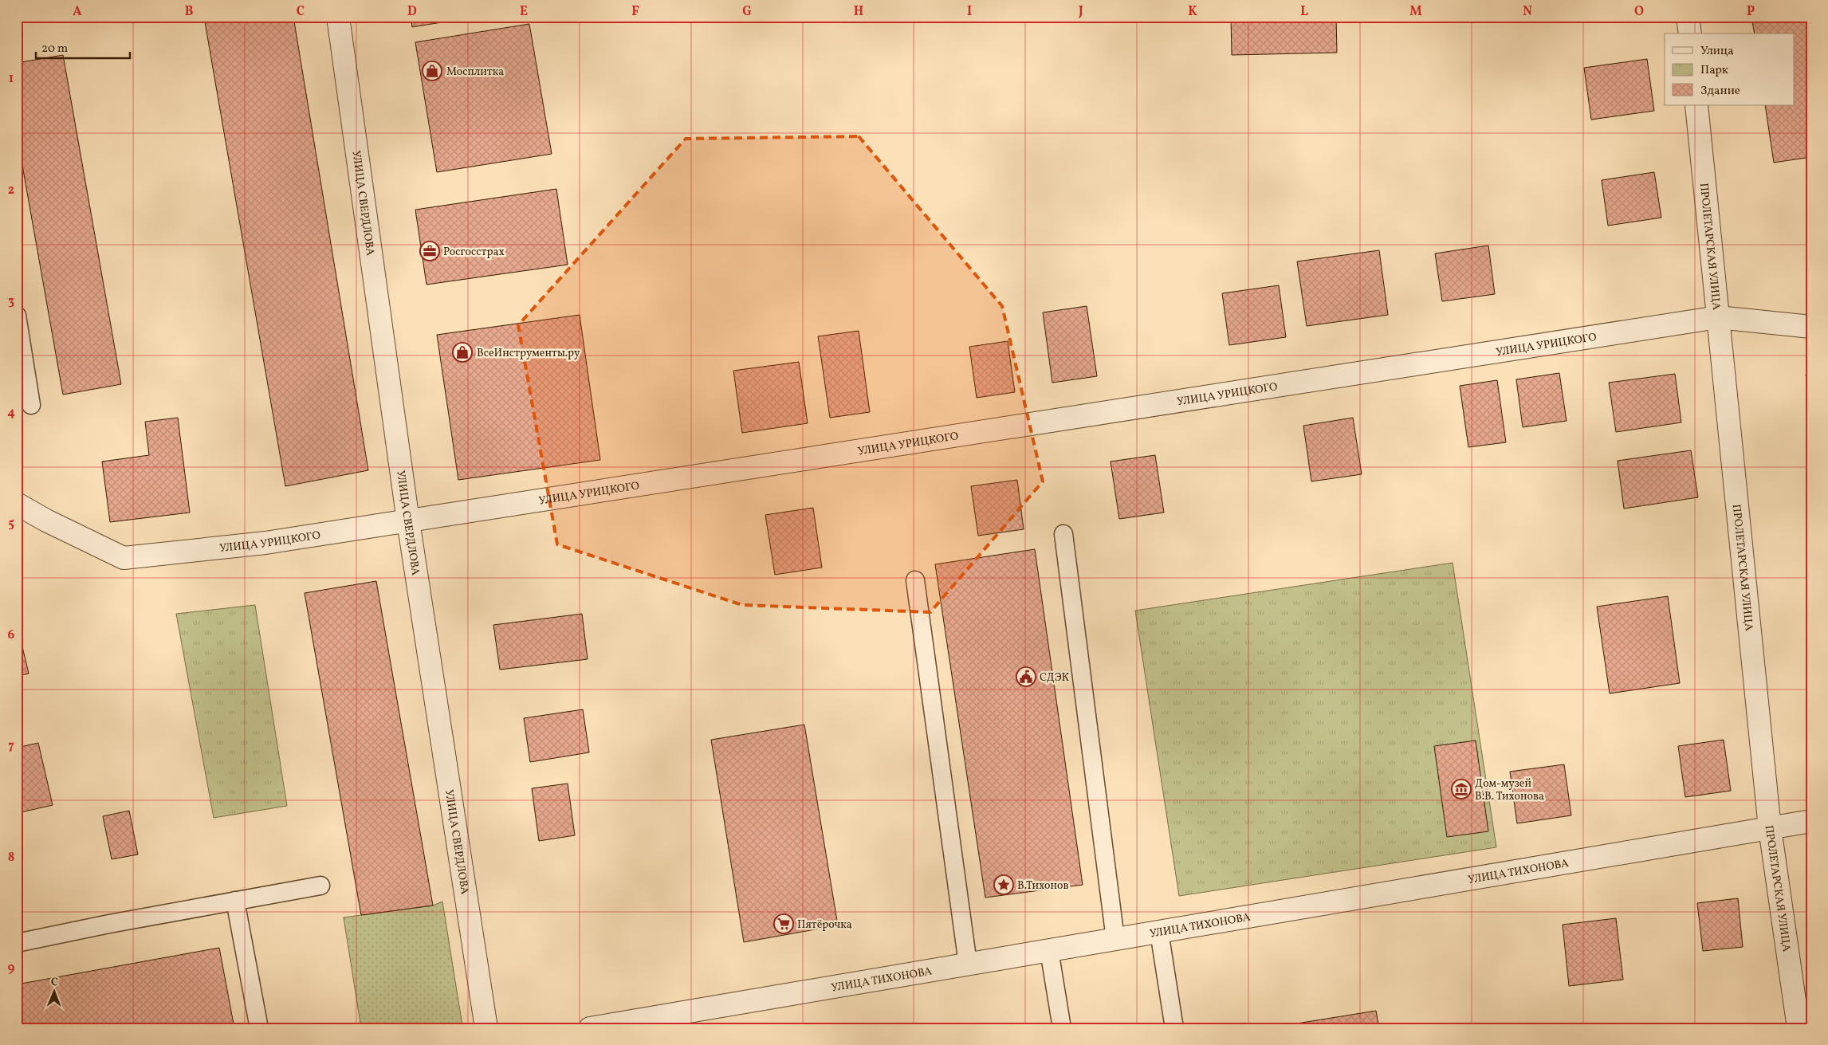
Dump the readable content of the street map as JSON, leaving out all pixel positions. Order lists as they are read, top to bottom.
{
  "streets": {
    "street": [
      "УЛИЦА СВЕРДЛОВА",
      "ПРОЛЕТАРСКАЯ УЛИЦА",
      "УЛИЦА УРИЦКОГО",
      "УЛИЦА ТИХОНОВА"
    ]
  },
  "crossings": [
    ["УЛИЦА СВЕРДЛОВА", "УЛИЦА УРИЦКОГО"],
    ["ПРОЛЕТАРСКАЯ УЛИЦА", "УЛИЦА УРИЦКОГО"],
    ["ПРОЛЕТАРСКАЯ УЛИЦА", "УЛИЦА ТИХОНОВА"]
  ],
  "places": {
    "shop": ["Мосплитка", "ВсеИнструменты.ру"],
    "office": ["Росгосстрах"],
    "public building": ["СДЭК"],
    "museum": ["Дом-музей В.В. Тихонова"],
    "place": ["В.Тихонов"],
    "supermarket": ["Пятёрочка"]
  },
  "legend": ["Улица", "Парк", "Здание"],
  "scale_bar": "20 m",
  "north": "top",
  "grid": {
    "columns": [
      "A",
      "B",
      "C",
      "D",
      "E",
      "F",
      "G",
      "H",
      "I",
      "J",
      "K",
      "L",
      "M",
      "N",
      "O",
      "P"
    ],
    "rows": [
      "1",
      "2",
      "3",
      "4",
      "5",
      "6",
      "7",
      "8",
      "9"
    ]
  }
}
